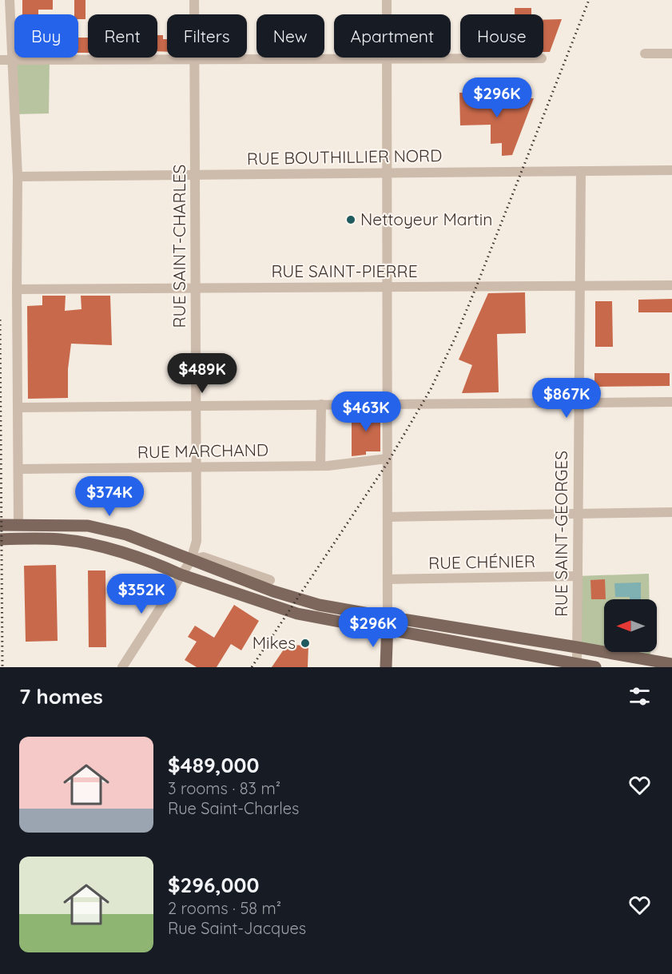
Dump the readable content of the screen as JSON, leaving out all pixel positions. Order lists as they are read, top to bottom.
{
  "streets": {
    "street": [
      "RUE BOUTHILLIER NORD",
      "RUE SAINT-CHARLES",
      "RUE SAINT-PIERRE",
      "RUE MARCHAND",
      "RUE SAINT-GEORGES",
      "RUE CHÉNIER"
    ]
  },
  "crossings": [
    ["RUE BOUTHILLIER NORD", "RUE SAINT-CHARLES"],
    ["RUE BOUTHILLIER NORD", "RUE SAINT-GEORGES"],
    ["RUE SAINT-CHARLES", "RUE SAINT-PIERRE"],
    ["RUE SAINT-CHARLES", "RUE MARCHAND"],
    ["RUE SAINT-PIERRE", "RUE SAINT-GEORGES"],
    ["RUE SAINT-GEORGES", "RUE CHÉNIER"]
  ],
  "places": ["Nettoyeur Martin", "Mikes"],
  "north": "left",
  "page": {
    "chip": [
      "Buy",
      "Rent",
      "Filters",
      "New",
      "Apartment",
      "House"
    ],
    "price": [
      "$296K",
      "$489K",
      "$867K",
      "$463K",
      "$374K",
      "$352K",
      "$296K"
    ],
    "heading": "7 homes",
    "list": [
      {
        "name": "$489,000",
        "note": "3 rooms · 83 m² · Rue Saint-Charles"
      },
      {
        "name": "$296,000",
        "note": "2 rooms · 58 m² · Rue Saint-Jacques"
      }
    ]
  }
}
